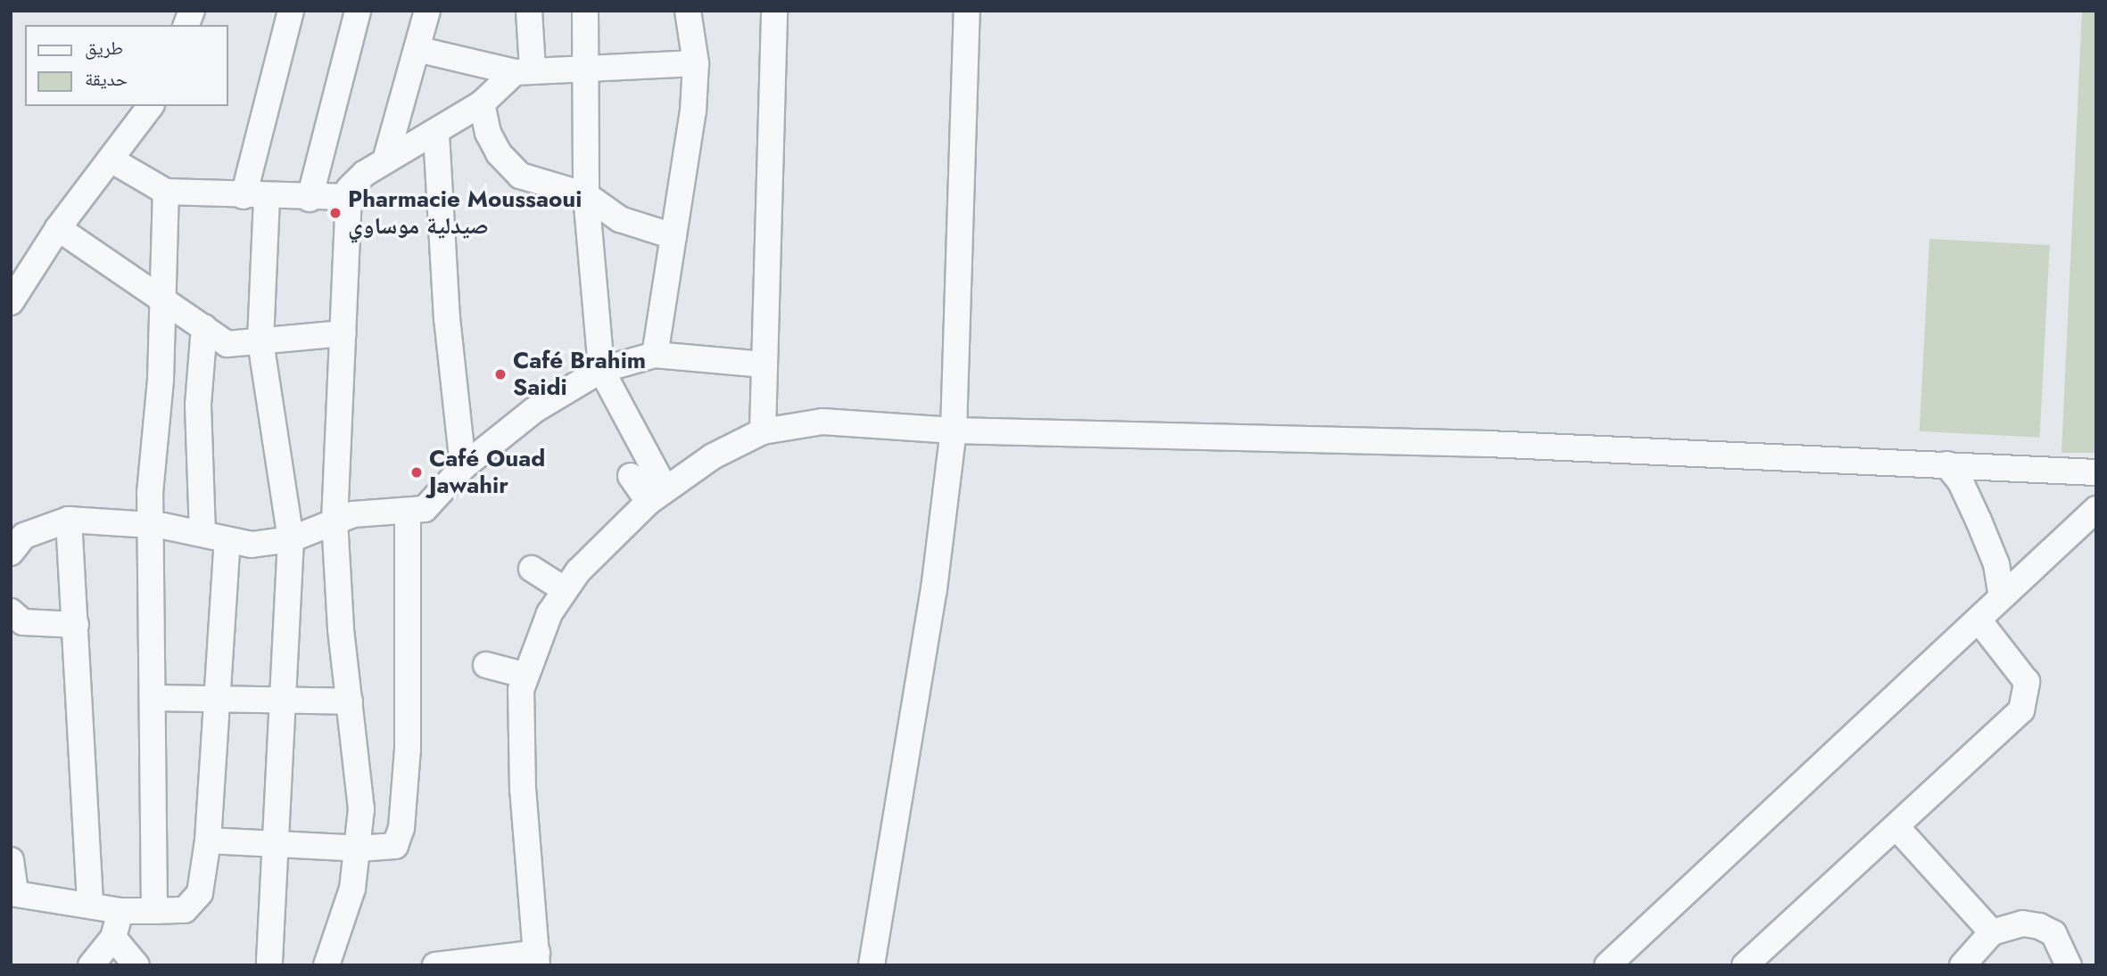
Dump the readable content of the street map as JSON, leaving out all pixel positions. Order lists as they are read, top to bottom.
{
  "places": ["Pharmacie Moussaoui صيدلية موساوي", "Café Brahim Saidi", "Café Ouad Jawahir"],
  "legend": ["طريق", "حديقة"]
}
